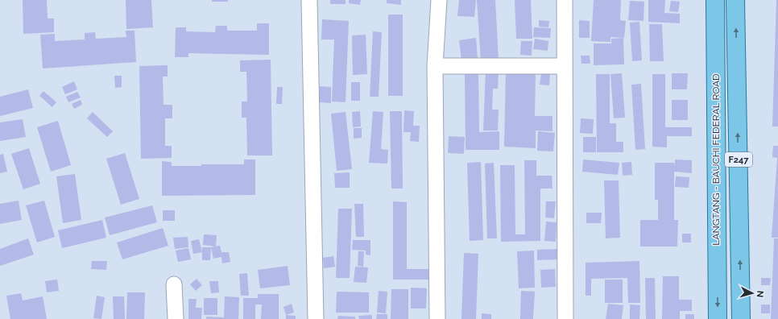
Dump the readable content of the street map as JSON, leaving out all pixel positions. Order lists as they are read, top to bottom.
{
  "streets": {
    "main road": ["LANGTANG - BAUCHI FEDERAL ROAD", "F247"]
  },
  "north": "right"
}
